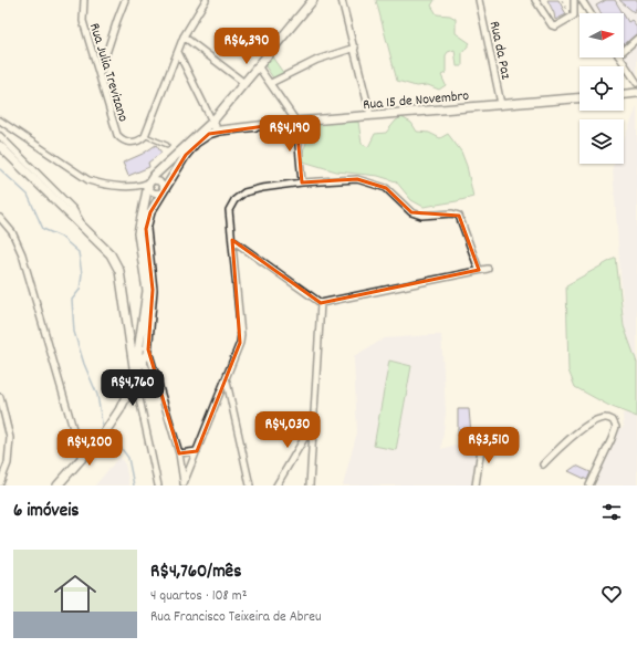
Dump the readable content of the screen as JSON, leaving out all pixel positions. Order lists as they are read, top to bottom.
{
  "streets": {
    "street": ["Rua da Paz", "Rua Julia Trevizano", "Rua 15 de Novembro"]
  },
  "crossings": [
    ["Rua da Paz", "Rua 15 de Novembro"]
  ],
  "north": "right",
  "page": {
    "price": [
      "R$6,390",
      "R$4,190",
      "R$4,760",
      "R$4,030",
      "R$3,510",
      "R$4,200"
    ],
    "heading": "6 imóveis",
    "list": [
      {
        "name": "R$4,760/mês",
        "note": "4 quartos · 108 m² · Rua Francisco Teixeira de Abreu"
      }
    ]
  }
}
